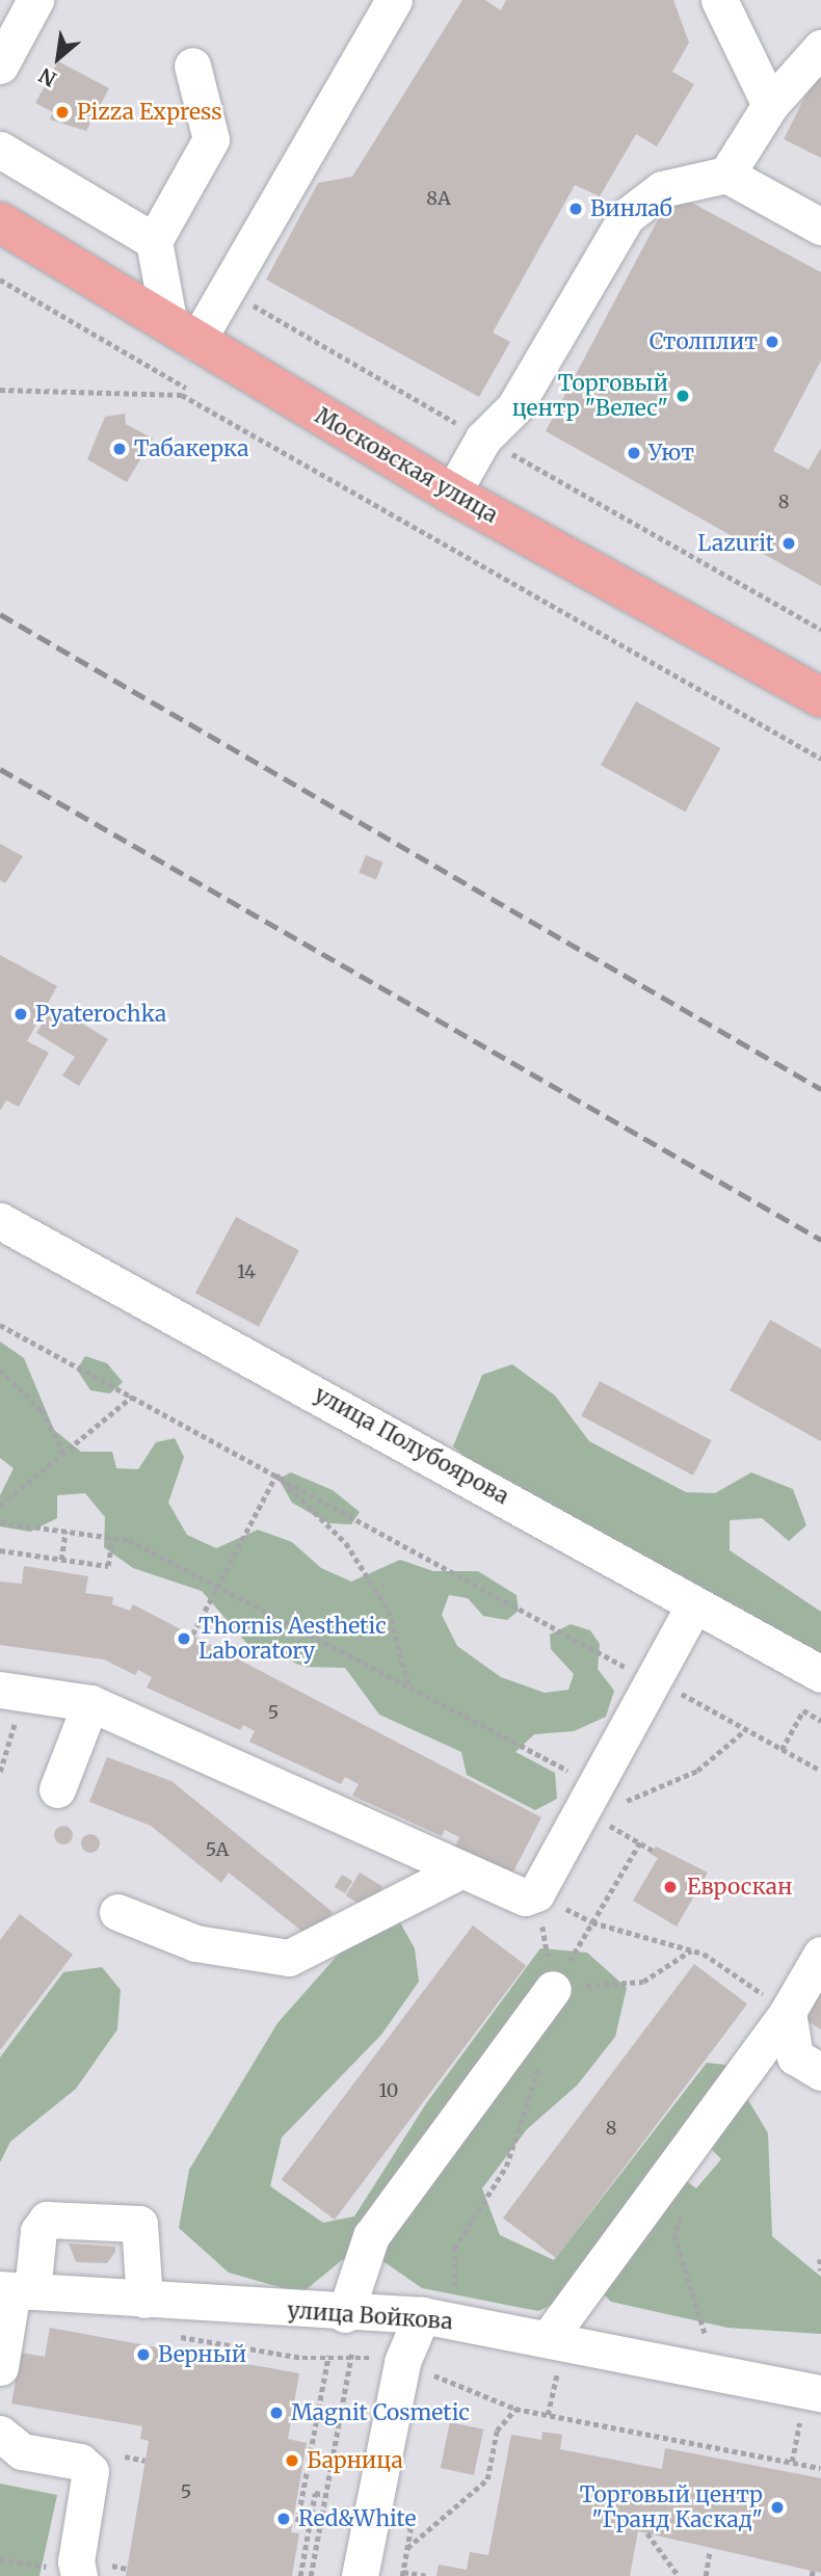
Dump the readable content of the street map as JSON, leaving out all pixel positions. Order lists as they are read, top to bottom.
{
  "streets": {
    "main road": ["Московская улица"],
    "street": ["улица Полубоярова", "улица Войкова"]
  },
  "places": [
    "Pizza Express",
    "Винлаб",
    "Столплит",
    "Торговый центр \"Велес\"",
    "Табакерка",
    "Уют",
    "Lazurit",
    "Pyaterochka",
    "Thornis Aesthetic Laboratory",
    "Евроскан",
    "Верный",
    "Magnit Cosmetic",
    "Барница",
    "Торговый центр \"Гранд Каскад\"",
    "Red&White"
  ],
  "house_numbers": [
    "8А",
    "8",
    "14",
    "5",
    "5А",
    "10",
    "8",
    "5"
  ],
  "north": "bottom left"
}
